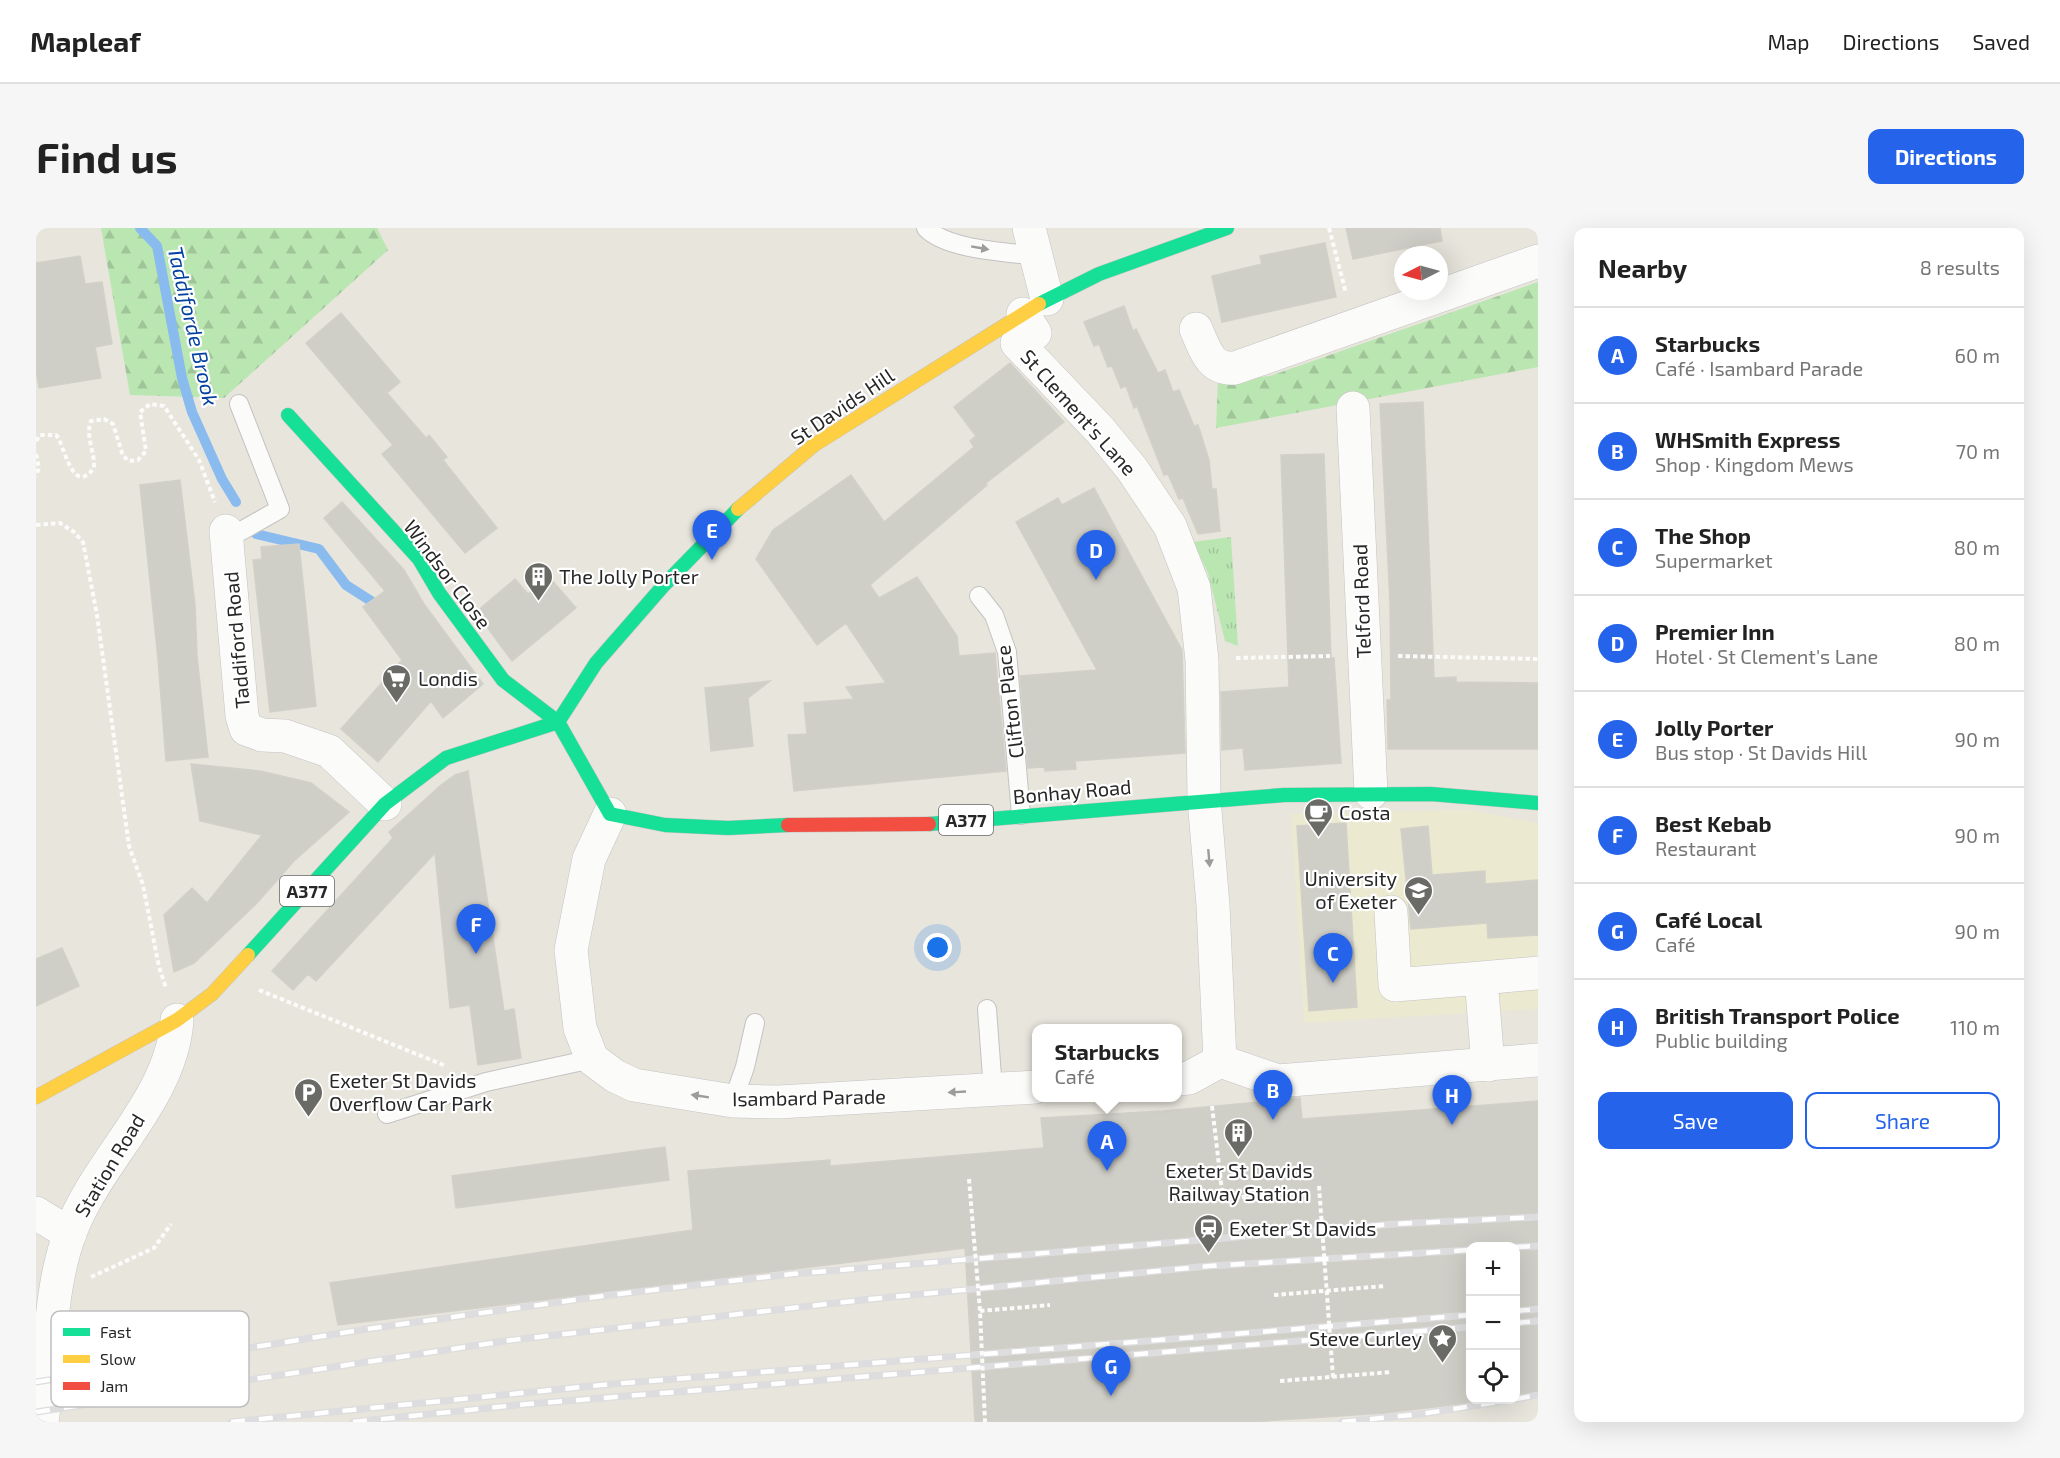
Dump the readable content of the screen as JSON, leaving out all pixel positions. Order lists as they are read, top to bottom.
{
  "streets": {
    "main road": [
      "St Davids Hill",
      "Windsor Close",
      "Bonhay Road",
      "A377"
    ],
    "street": [
      "St Clement's Lane",
      "Telford Road",
      "Taddiford Road",
      "Isambard Parade",
      "Station Road"
    ],
    "lane": ["Clifton Place"]
  },
  "crossings": [
    ["St Davids Hill", "St Clement's Lane"],
    ["St Davids Hill", "Windsor Close"],
    ["St Davids Hill", "A377"],
    ["St Clement's Lane", "Bonhay Road"],
    ["Windsor Close", "A377"],
    ["Telford Road", "Bonhay Road"],
    ["Taddiford Road", "A377"],
    ["Clifton Place", "Bonhay Road"],
    ["A377", "Station Road"]
  ],
  "one_way": ["Isambard Parade"],
  "water": ["Taddiforde Brook"],
  "places": {
    "building": ["The Jolly Porter", "Exeter St Davids Railway Station"],
    "supermarket": ["Londis"],
    "cafe": ["Costa"],
    "school or university": ["University of Exeter"],
    "parking": ["Exeter St Davids Overflow Car Park"],
    "station": ["Exeter St Davids"],
    "place": ["Steve Curley"]
  },
  "legend": ["Fast", "Slow", "Jam"],
  "north": "left",
  "page": {
    "header": "Mapleaf",
    "nav": ["Map", "Directions", "Saved"],
    "buttons": [
      "Directions",
      ["Save", "Share"]
    ],
    "title": "Find us",
    "heading": ["Nearby", "8 results"],
    "list": [
      {
        "mark": "A",
        "name": "Starbucks",
        "note": "Café · Isambard Parade",
        "value": "60 m"
      },
      {
        "mark": "B",
        "name": "WHSmith Express",
        "note": "Shop · Kingdom Mews",
        "value": "70 m"
      },
      {
        "mark": "C",
        "name": "The Shop",
        "note": "Supermarket",
        "value": "80 m"
      },
      {
        "mark": "D",
        "name": "Premier Inn",
        "note": "Hotel · St Clement's Lane",
        "value": "80 m"
      },
      {
        "mark": "E",
        "name": "Jolly Porter",
        "note": "Bus stop · St Davids Hill",
        "value": "90 m"
      },
      {
        "mark": "F",
        "name": "Best Kebab",
        "note": "Restaurant",
        "value": "90 m"
      },
      {
        "mark": "G",
        "name": "Café Local",
        "note": "Café",
        "value": "90 m"
      },
      {
        "mark": "H",
        "name": "British Transport Police",
        "note": "Public building",
        "value": "110 m"
      }
    ],
    "pins": [
      "E",
      "D",
      "F",
      "C",
      "B",
      "H",
      "A",
      "G"
    ],
    "popup": ["Starbucks", "Café"],
    "map_buttons": ["+", "−"]
  }
}
